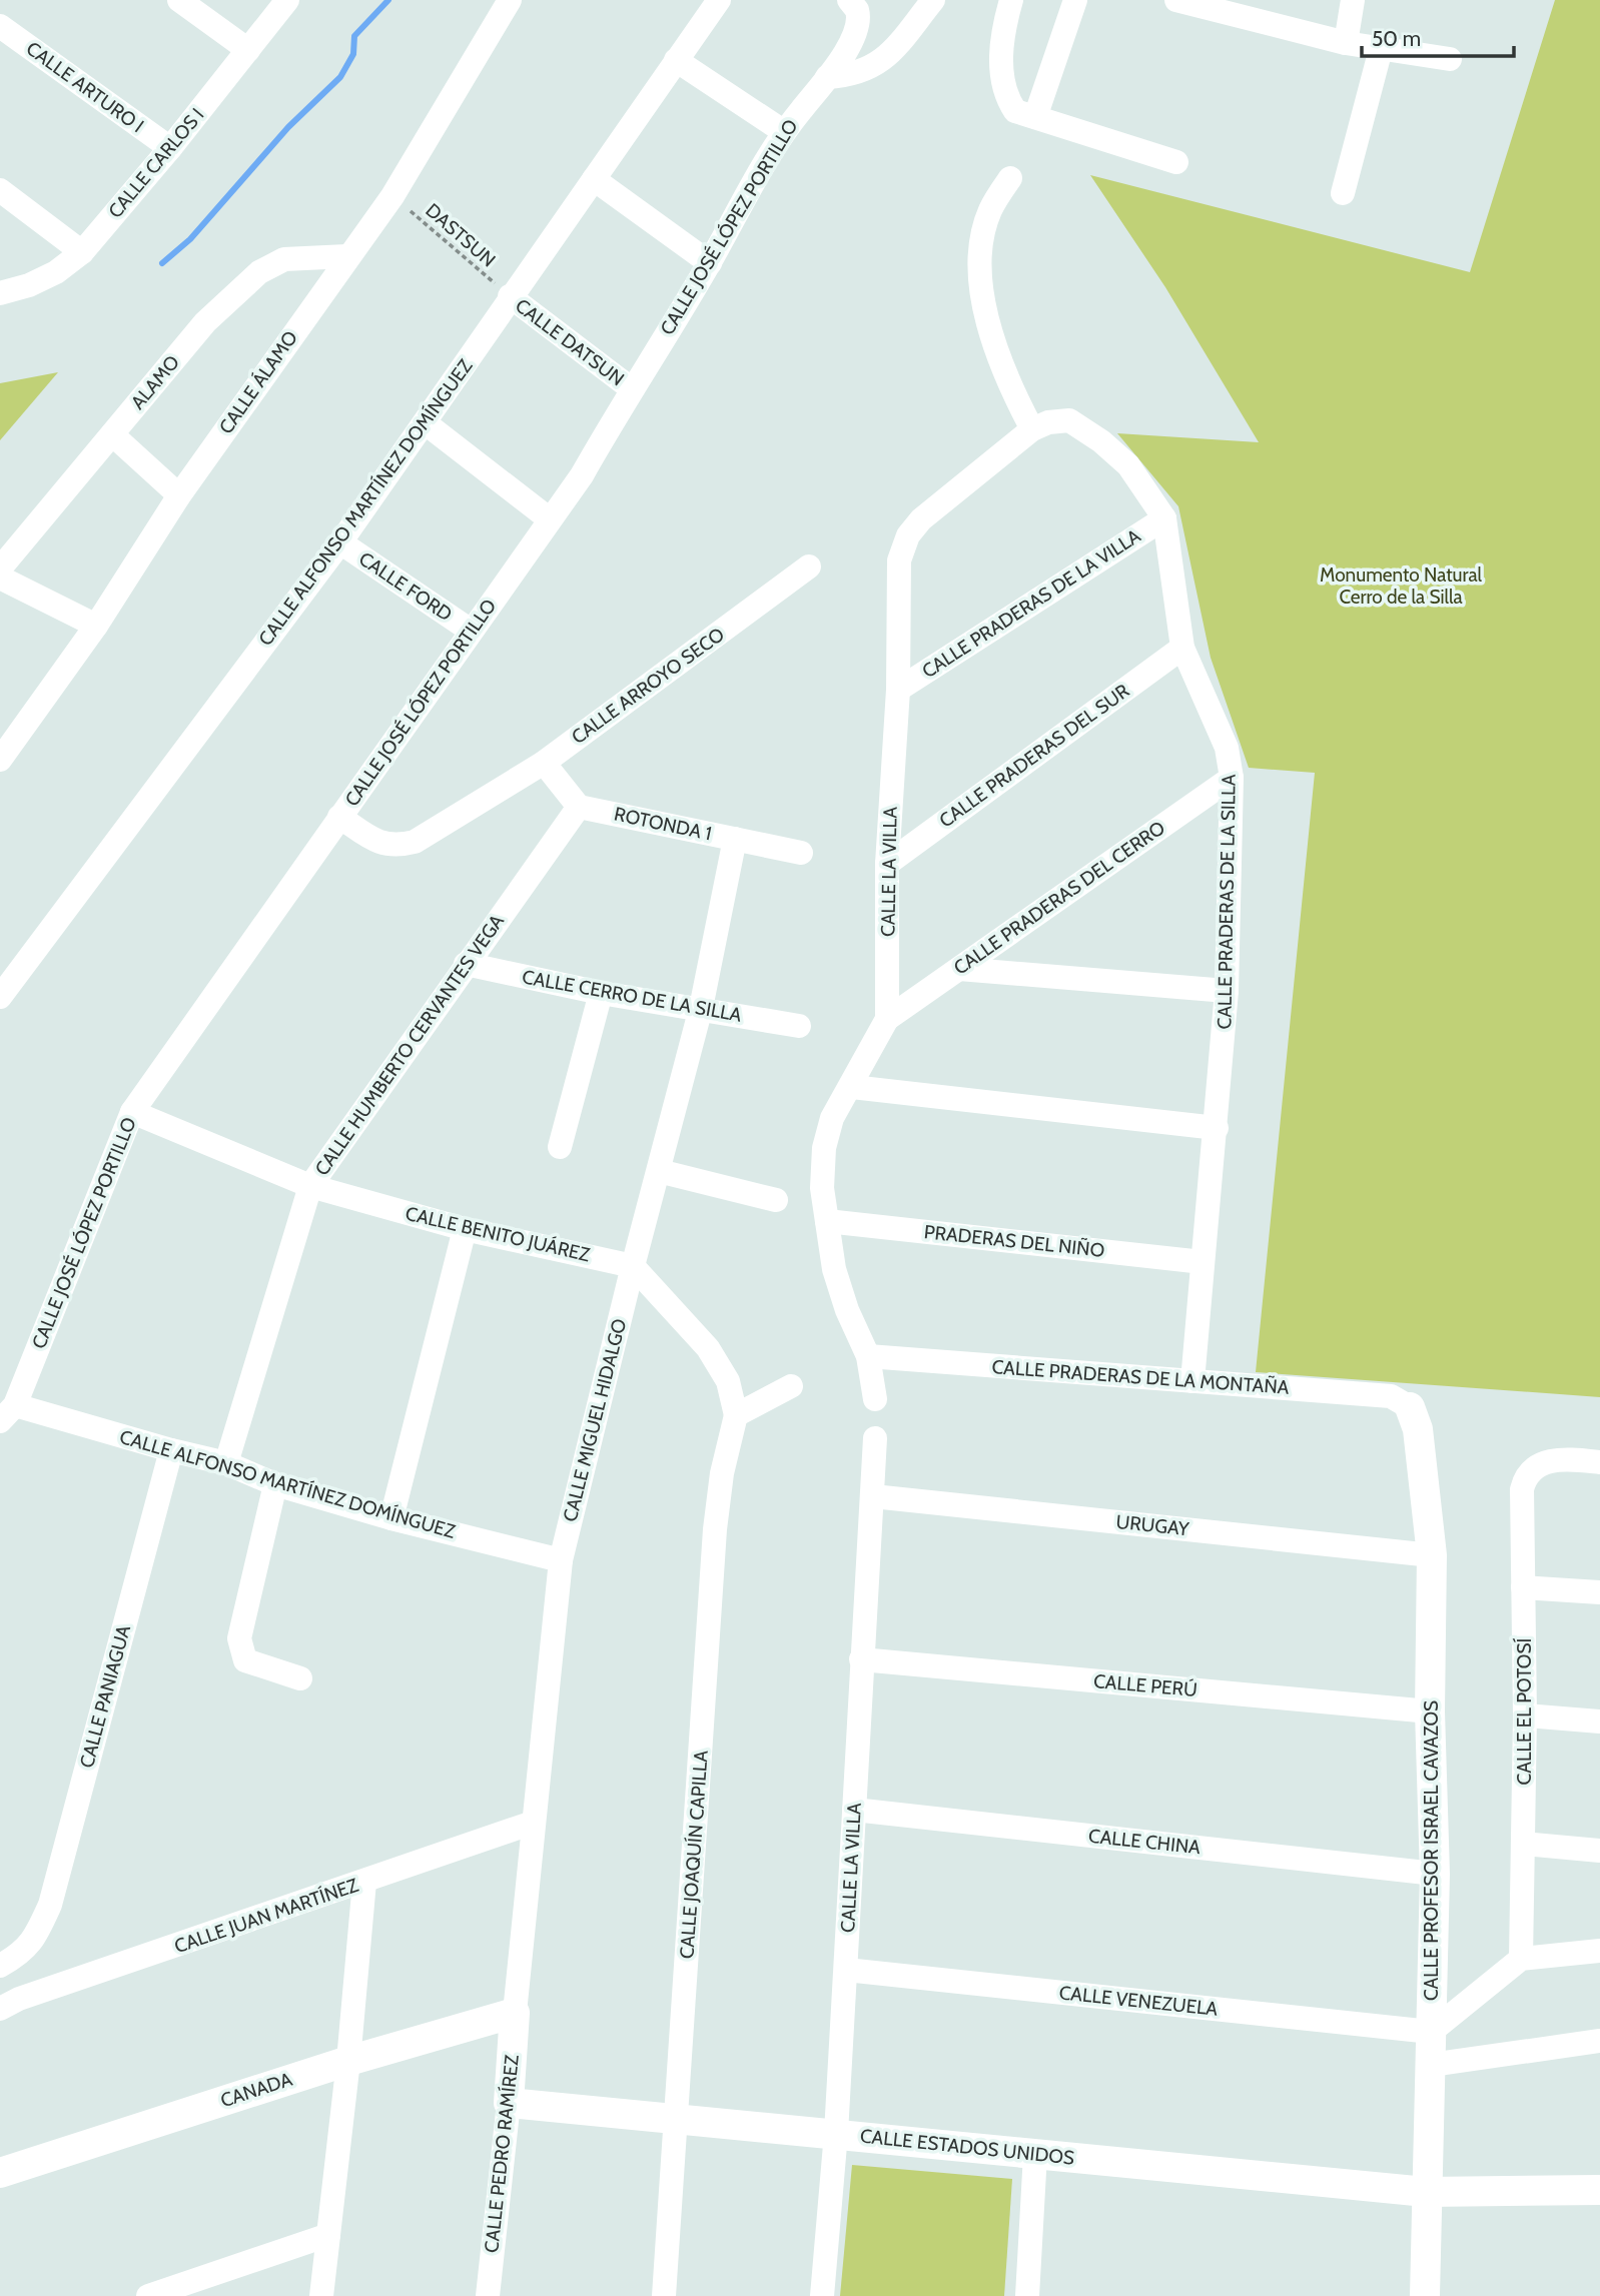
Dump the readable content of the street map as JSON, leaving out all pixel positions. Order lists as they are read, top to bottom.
{
  "streets": {
    "street": [
      "CALLE ARTURO I",
      "CALLE CARLOS I",
      "CALLE JOSÉ LÓPEZ PORTILLO",
      "CALLE DATSUN",
      "ALAMO",
      "CALLE ÁLAMO",
      "CALLE ALFONSO MARTÍNEZ DOMÍNGUEZ",
      "CALLE FORD",
      "CALLE PRADERAS DE LA VILLA",
      "CALLE ARROYO SECO",
      "CALLE PRADERAS DEL SUR",
      "ROTONDA 1",
      "CALLE LA VILLA",
      "CALLE PRADERAS DEL CERRO",
      "CALLE PRADERAS DE LA SILLA",
      "CALLE CERRO DE LA SILLA",
      "CALLE HUMBERTO CERVANTES VEGA",
      "CALLE BENITO JUÁREZ",
      "PRADERAS DEL NIÑO",
      "CALLE PRADERAS DE LA MONTAÑA",
      "CALLE MIGUEL HIDALGO",
      "URUGAY",
      "CALLE PERÚ",
      "CALLE PANIAGUA",
      "CALLE EL POTOSÍ",
      "CALLE CHINA",
      "CALLE PROFESOR ISRAEL CAVAZOS",
      "CALLE JOAQUÍN CAPILLA",
      "CALLE JUAN MARTÍNEZ",
      "CALLE VENEZUELA",
      "CANADA",
      "CALLE ESTADOS UNIDOS",
      "CALLE PEDRO RAMÍREZ"
    ],
    "path": ["DASTSUN"]
  },
  "crossings": [
    ["CALLE ARTURO I", "CALLE CARLOS I"],
    ["CALLE JOSÉ LÓPEZ PORTILLO", "CALLE DATSUN"],
    ["CALLE JOSÉ LÓPEZ PORTILLO", "CALLE ALFONSO MARTÍNEZ DOMÍNGUEZ"],
    ["CALLE JOSÉ LÓPEZ PORTILLO", "CALLE FORD"],
    ["CALLE JOSÉ LÓPEZ PORTILLO", "CALLE ARROYO SECO"],
    ["CALLE JOSÉ LÓPEZ PORTILLO", "CALLE BENITO JUÁREZ"],
    ["DASTSUN", "CALLE DATSUN"],
    ["DASTSUN", "CALLE ÁLAMO"],
    ["DASTSUN", "CALLE ALFONSO MARTÍNEZ DOMÍNGUEZ"],
    ["CALLE DATSUN", "CALLE ALFONSO MARTÍNEZ DOMÍNGUEZ"],
    ["ALAMO", "CALLE ÁLAMO"],
    ["CALLE ALFONSO MARTÍNEZ DOMÍNGUEZ", "CALLE FORD"],
    ["CALLE ALFONSO MARTÍNEZ DOMÍNGUEZ", "CALLE HUMBERTO CERVANTES VEGA"],
    ["CALLE ALFONSO MARTÍNEZ DOMÍNGUEZ", "CALLE MIGUEL HIDALGO"],
    ["CALLE ALFONSO MARTÍNEZ DOMÍNGUEZ", "CALLE PANIAGUA"],
    ["CALLE PRADERAS DE LA VILLA", "CALLE LA VILLA"],
    ["CALLE PRADERAS DE LA VILLA", "CALLE PRADERAS DE LA SILLA"],
    ["CALLE PRADERAS DEL SUR", "CALLE LA VILLA"],
    ["CALLE PRADERAS DEL SUR", "CALLE PRADERAS DE LA SILLA"],
    ["ROTONDA 1", "CALLE HUMBERTO CERVANTES VEGA"],
    ["ROTONDA 1", "CALLE MIGUEL HIDALGO"],
    ["CALLE LA VILLA", "CALLE PRADERAS DEL CERRO"],
    ["CALLE LA VILLA", "CALLE PRADERAS DE LA SILLA"],
    ["CALLE LA VILLA", "PRADERAS DEL NIÑO"],
    ["CALLE LA VILLA", "CALLE PRADERAS DE LA MONTAÑA"],
    ["CALLE LA VILLA", "URUGAY"],
    ["CALLE LA VILLA", "CALLE PERÚ"],
    ["CALLE LA VILLA", "CALLE CHINA"],
    ["CALLE LA VILLA", "CALLE VENEZUELA"],
    ["CALLE LA VILLA", "CALLE ESTADOS UNIDOS"],
    ["CALLE PRADERAS DEL CERRO", "CALLE PRADERAS DE LA SILLA"],
    ["CALLE PRADERAS DE LA SILLA", "PRADERAS DEL NIÑO"],
    ["CALLE PRADERAS DE LA SILLA", "CALLE PRADERAS DE LA MONTAÑA"],
    ["CALLE CERRO DE LA SILLA", "CALLE HUMBERTO CERVANTES VEGA"],
    ["CALLE CERRO DE LA SILLA", "CALLE MIGUEL HIDALGO"],
    ["CALLE HUMBERTO CERVANTES VEGA", "CALLE BENITO JUÁREZ"],
    ["CALLE BENITO JUÁREZ", "CALLE MIGUEL HIDALGO"],
    ["CALLE PRADERAS DE LA MONTAÑA", "CALLE PROFESOR ISRAEL CAVAZOS"],
    ["CALLE MIGUEL HIDALGO", "CALLE JUAN MARTÍNEZ"],
    ["CALLE MIGUEL HIDALGO", "CANADA"],
    ["CALLE MIGUEL HIDALGO", "CALLE PEDRO RAMÍREZ"],
    ["URUGAY", "CALLE PROFESOR ISRAEL CAVAZOS"],
    ["CALLE PERÚ", "CALLE PROFESOR ISRAEL CAVAZOS"],
    ["CALLE CHINA", "CALLE PROFESOR ISRAEL CAVAZOS"],
    ["CALLE PROFESOR ISRAEL CAVAZOS", "CALLE VENEZUELA"],
    ["CALLE PROFESOR ISRAEL CAVAZOS", "CALLE ESTADOS UNIDOS"],
    ["CALLE JOAQUÍN CAPILLA", "CALLE ESTADOS UNIDOS"],
    ["CANADA", "CALLE PEDRO RAMÍREZ"],
    ["CALLE ESTADOS UNIDOS", "CALLE PEDRO RAMÍREZ"]
  ],
  "parks": ["Monumento Natural Cerro de la Silla"],
  "scale_bar": "50 m"
}
